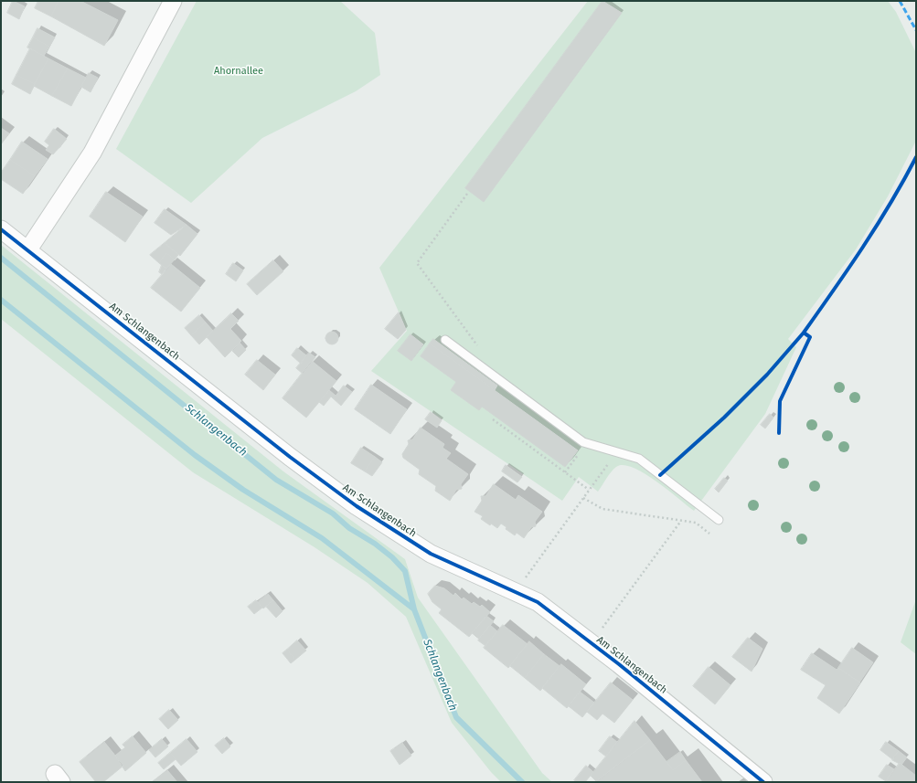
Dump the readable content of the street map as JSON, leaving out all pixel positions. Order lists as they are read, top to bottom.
{
  "streets": {
    "street": ["Am Schlangenbach"]
  },
  "water": ["Schlangenbach"],
  "parks": ["Ahornallee"]
}
